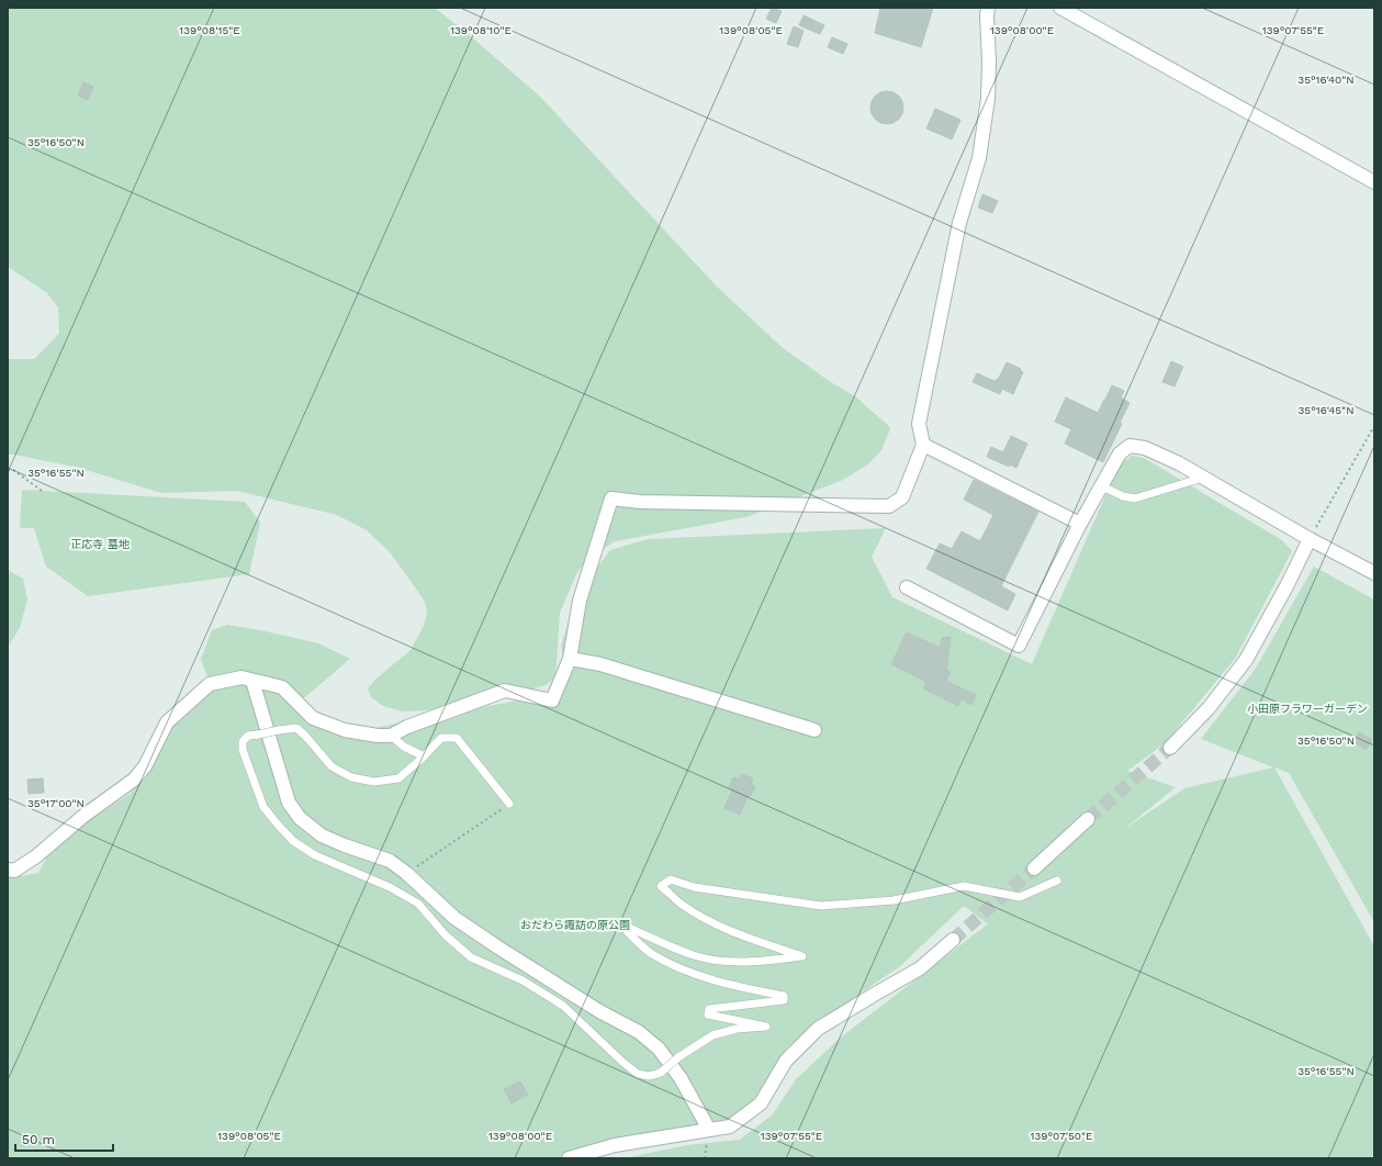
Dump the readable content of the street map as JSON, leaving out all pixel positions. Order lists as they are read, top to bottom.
{
  "parks": ["正応寺 墓地", "小田原フラワーガーデン", "おだわら諏訪の原公園"],
  "scale_bar": "50 m",
  "coordinates": [
    "139°08'05\"E",
    "139°08'00\"E",
    "139°07'55\"E",
    "139°08'15\"E",
    "139°08'10\"E",
    "35°16'40\"N",
    "35°16'50\"N",
    "35°16'45\"N",
    "35°16'55\"N",
    "35°17'00\"N",
    "139°07'50\"E"
  ]
}
